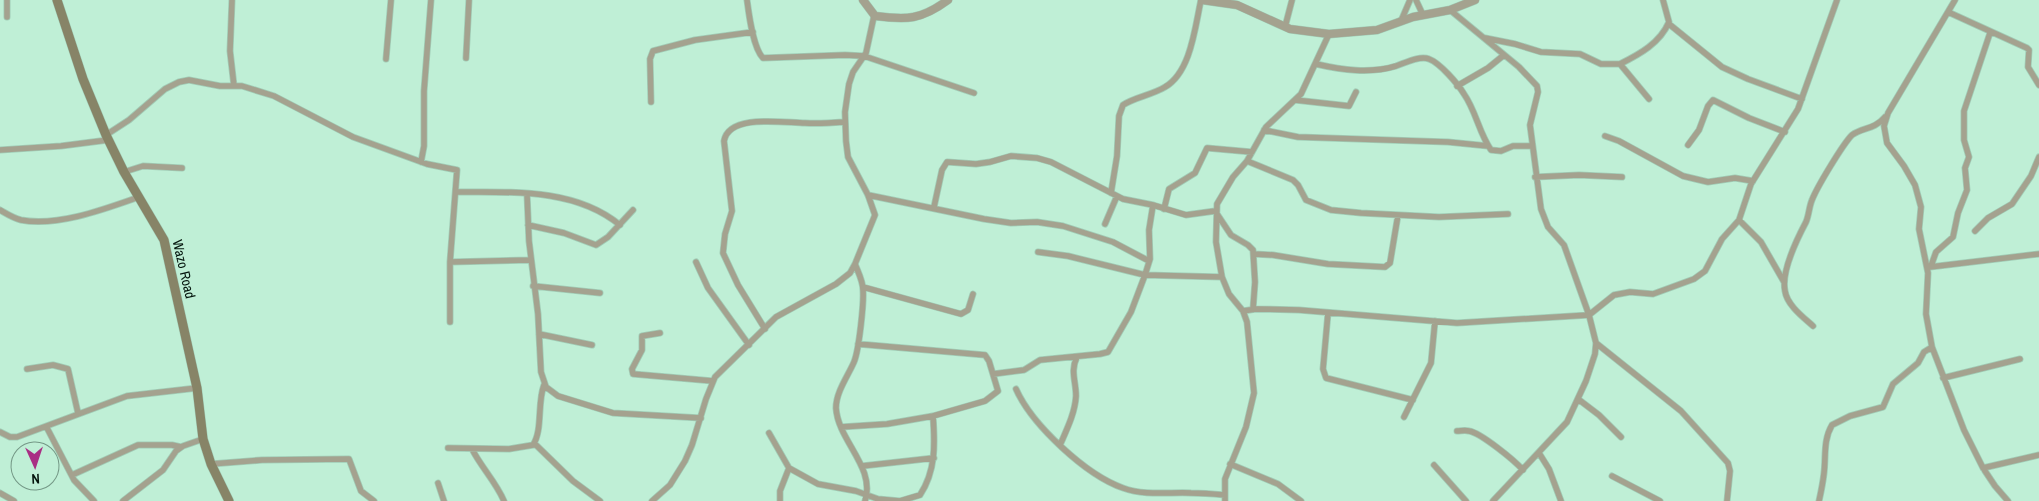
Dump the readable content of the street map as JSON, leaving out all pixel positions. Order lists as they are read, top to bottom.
{
  "streets": {
    "main road": ["Wazo Road"]
  },
  "north": "bottom"
}
